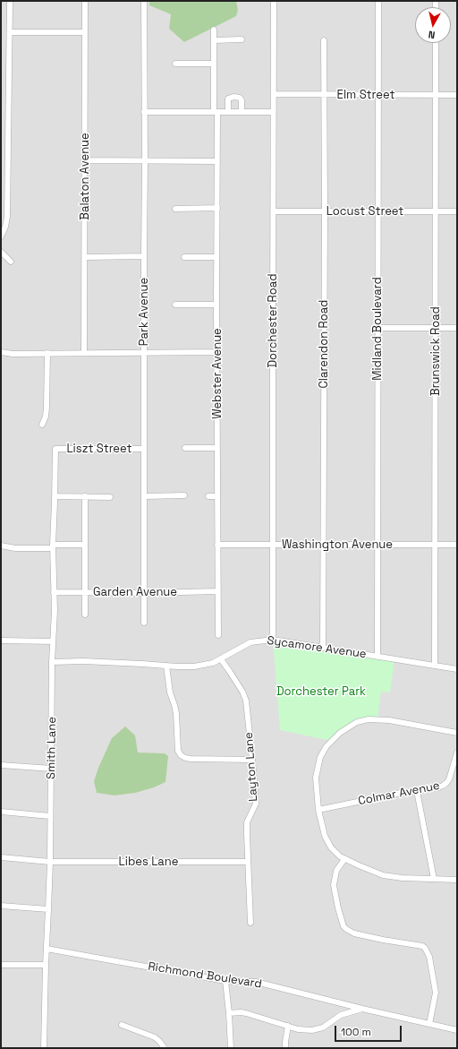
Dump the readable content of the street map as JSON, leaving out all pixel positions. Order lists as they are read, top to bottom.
{
  "streets": {
    "street": [
      "Elm Street",
      "Balaton Avenue",
      "Locust Street",
      "Park Avenue",
      "Dorchester Road",
      "Midland Boulevard",
      "Clarendon Road",
      "Brunswick Road",
      "Webster Avenue",
      "Liszt Street",
      "Washington Avenue",
      "Garden Avenue",
      "Sycamore Avenue",
      "Smith Lane",
      "Layton Lane",
      "Colmar Avenue",
      "Libes Lane",
      "Richmond Boulevard"
    ]
  },
  "crossings": [
    ["Elm Street", "Dorchester Road"],
    ["Elm Street", "Midland Boulevard"],
    ["Elm Street", "Clarendon Road"],
    ["Elm Street", "Brunswick Road"],
    ["Locust Street", "Dorchester Road"],
    ["Locust Street", "Midland Boulevard"],
    ["Locust Street", "Clarendon Road"],
    ["Locust Street", "Brunswick Road"],
    ["Park Avenue", "Liszt Street"],
    ["Park Avenue", "Garden Avenue"],
    ["Dorchester Road", "Washington Avenue"],
    ["Dorchester Road", "Sycamore Avenue"],
    ["Midland Boulevard", "Washington Avenue"],
    ["Midland Boulevard", "Sycamore Avenue"],
    ["Clarendon Road", "Washington Avenue"],
    ["Clarendon Road", "Sycamore Avenue"],
    ["Brunswick Road", "Washington Avenue"],
    ["Brunswick Road", "Sycamore Avenue"],
    ["Webster Avenue", "Washington Avenue"],
    ["Webster Avenue", "Garden Avenue"],
    ["Liszt Street", "Smith Lane"],
    ["Garden Avenue", "Smith Lane"],
    ["Sycamore Avenue", "Smith Lane"],
    ["Sycamore Avenue", "Layton Lane"],
    ["Smith Lane", "Libes Lane"],
    ["Smith Lane", "Richmond Boulevard"],
    ["Layton Lane", "Libes Lane"]
  ],
  "parks": ["Dorchester Park"],
  "scale_bar": "100 m",
  "north": "bottom"
}
